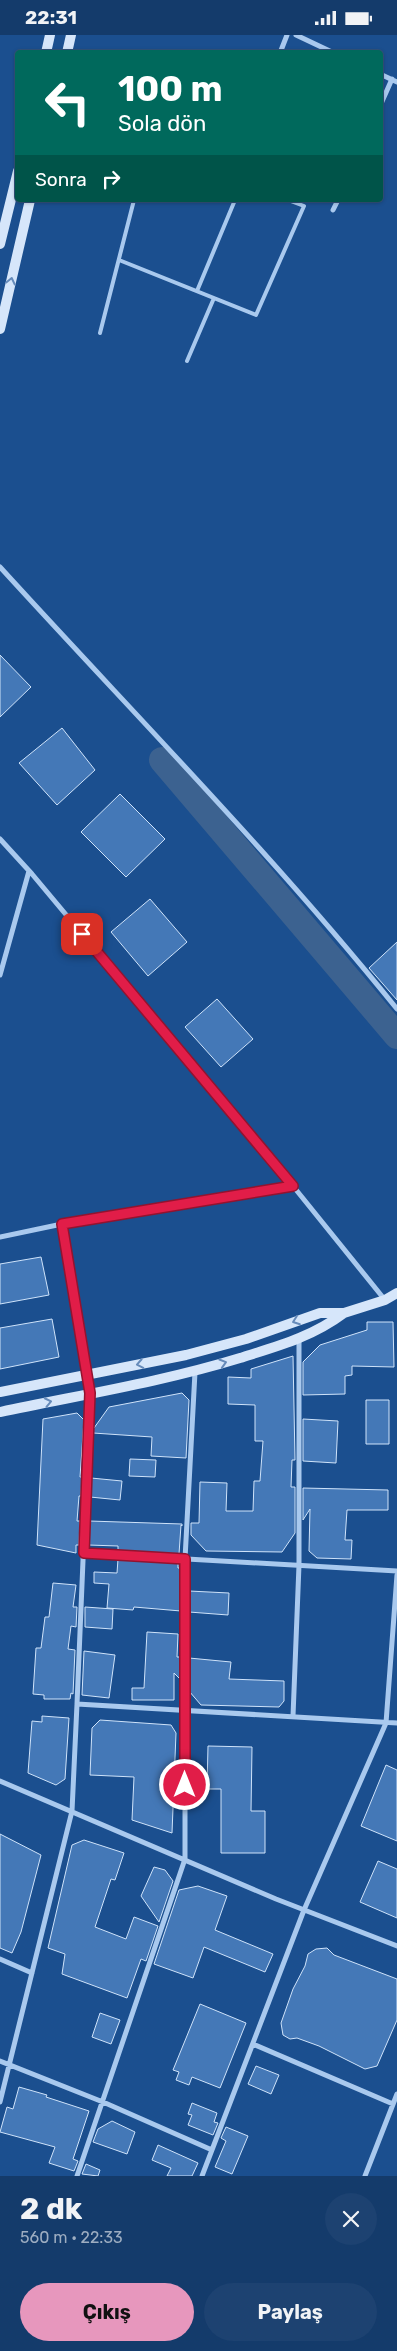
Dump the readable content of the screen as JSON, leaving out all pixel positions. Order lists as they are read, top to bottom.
{
  "page": {
    "status": "22:31",
    "turn": ["100 m", "Sola dön"],
    "then": "Sonra",
    "heading": ["2 dk", "560 m · 22:33"],
    "buttons": ["Çıkış", "Paylaş"]
  }
}
